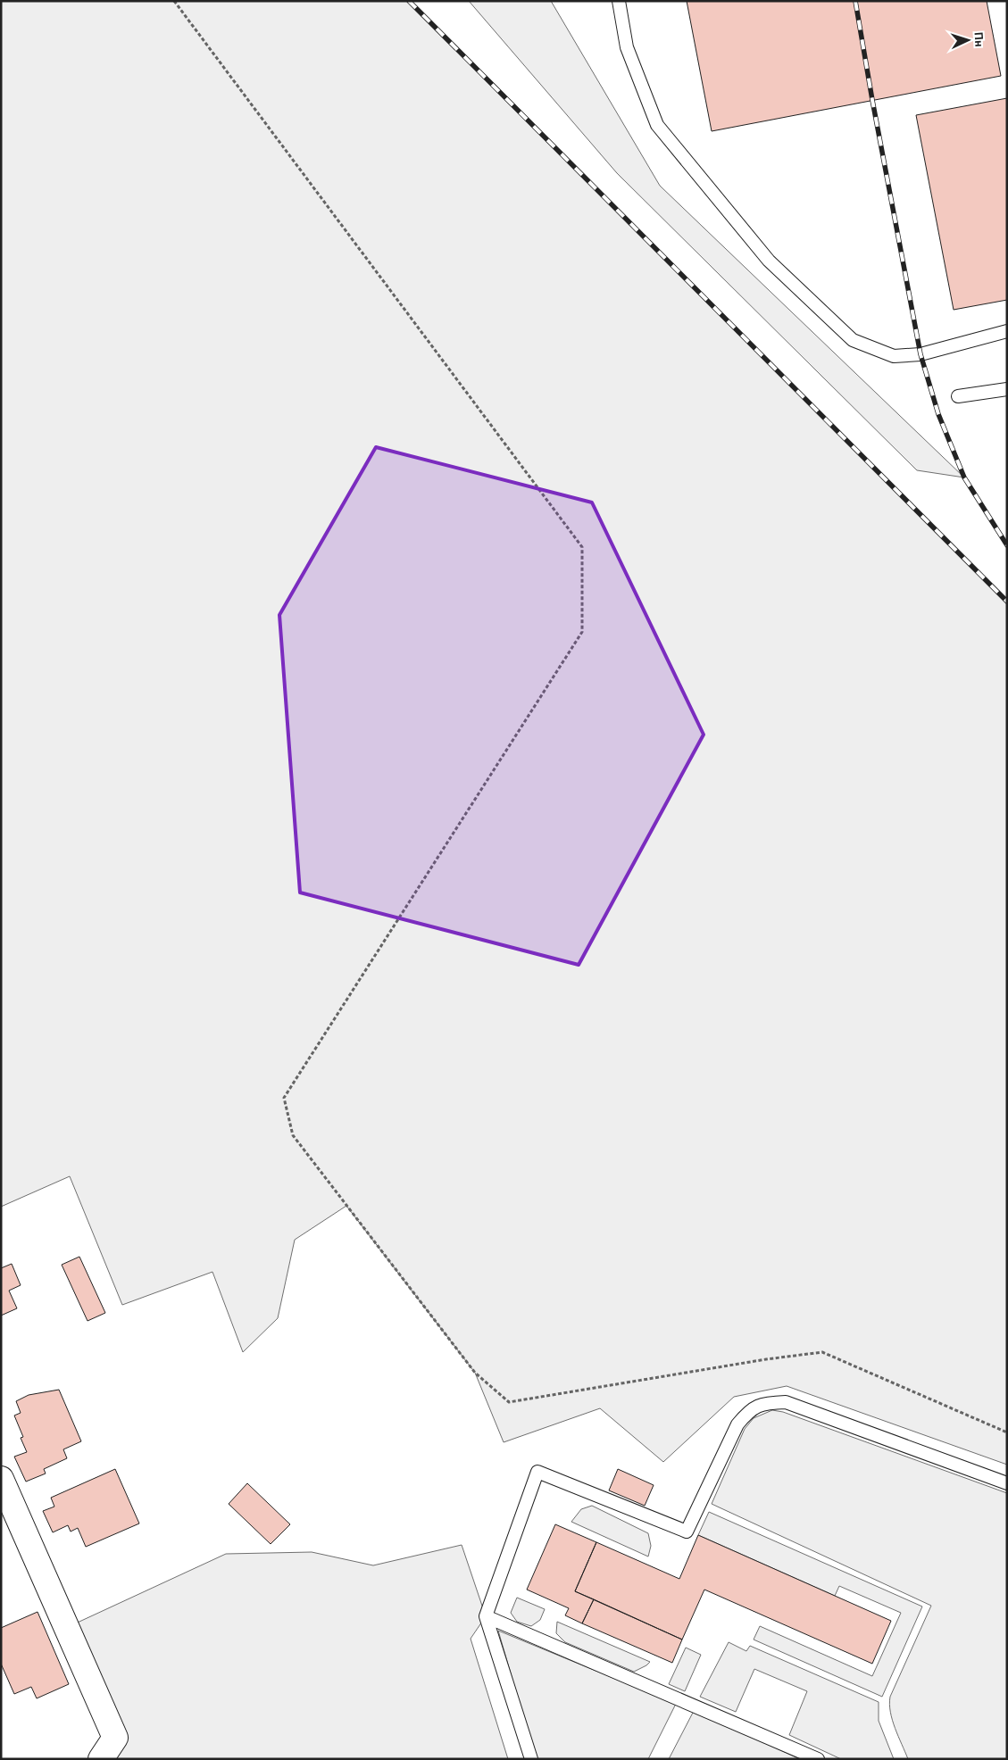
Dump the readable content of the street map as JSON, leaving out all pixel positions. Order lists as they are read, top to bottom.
{
  "north": "right"
}
